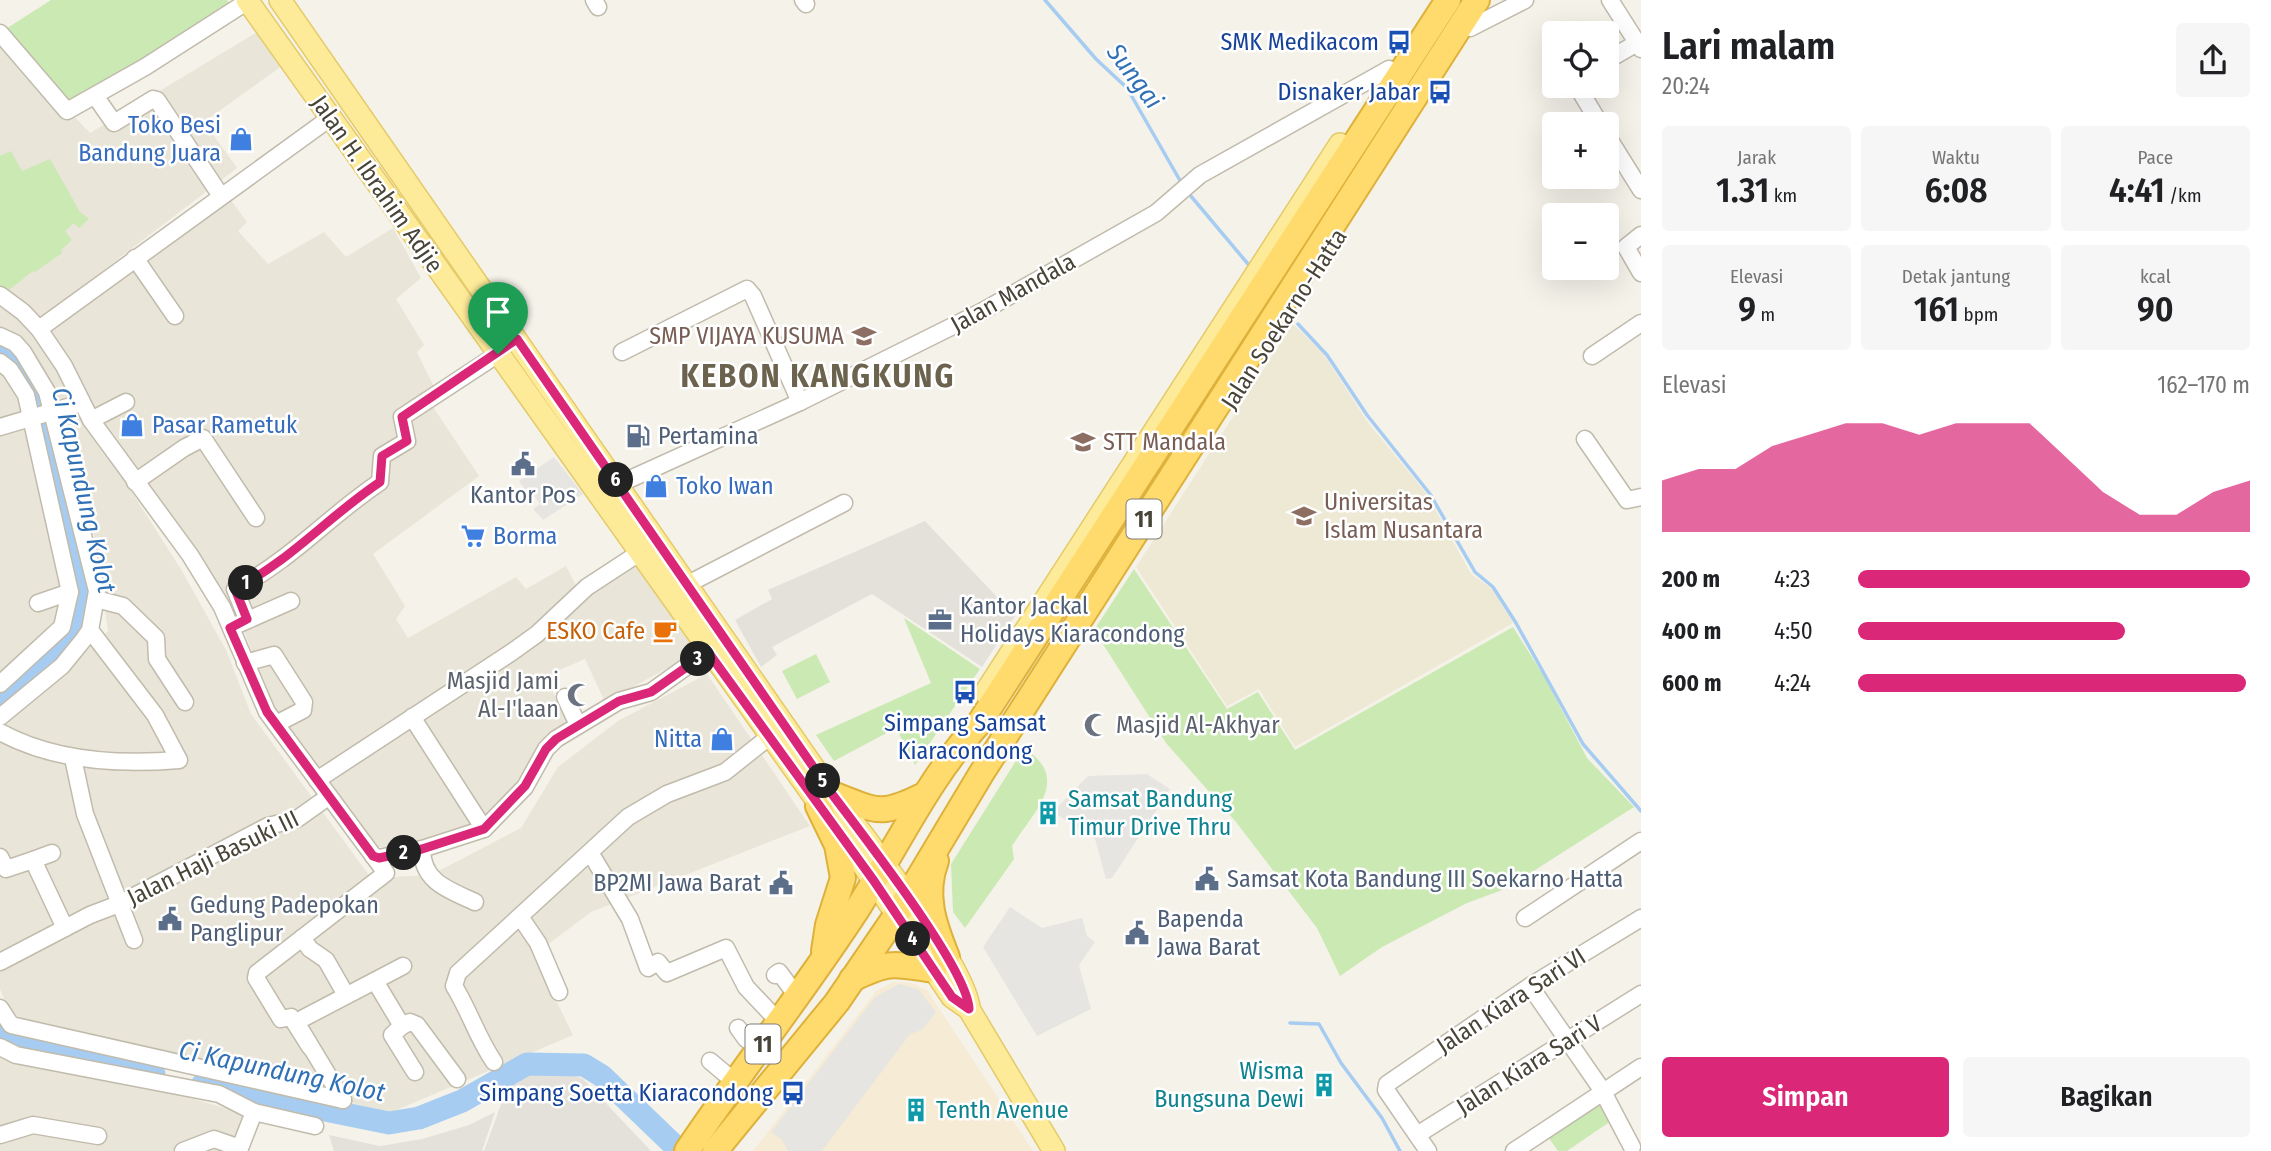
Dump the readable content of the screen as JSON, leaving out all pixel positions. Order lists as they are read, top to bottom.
{
  "streets": {
    "highway": ["Jalan Soekarno-Hatta", "11"],
    "main road": ["Jalan H. Ibrahim Adjie"],
    "street": [
      "Jalan Mandala",
      "Jalan Haji Basuki III",
      "Jalan Kiara Sari VI",
      "Jalan Kiara Sari V"
    ]
  },
  "crossings": [
    ["Jalan H. Ibrahim Adjie", "Jalan Mandala"],
    ["Jalan H. Ibrahim Adjie", "Jalan Soekarno-Hatta"],
    ["Jalan Mandala", "Jalan Soekarno-Hatta"],
    ["Jalan Kiara Sari VI", "Jalan Kiara Sari V"]
  ],
  "districts": ["KEBON KANGKUNG"],
  "water": ["Sungai", "Ci Kapundung Kolot"],
  "places": {
    "bus stop": [
      "SMK Medikacom",
      "Disnaker Jabar",
      "Simpang Samsat Kiaracondong",
      "Simpang Soetta Kiaracondong"
    ],
    "shop": [
      "Toko Besi Bandung Juara",
      "Pasar Rametuk",
      "Toko Iwan",
      "Nitta"
    ],
    "school or university": ["SMP VIJAYA KUSUMA", "STT Mandala", "Universitas Islam Nusantara"],
    "fuel station": ["Pertamina"],
    "public building": [
      "Kantor Pos",
      "Samsat Kota Bandung III Soekarno Hatta",
      "BP2MI Jawa Barat",
      "Gedung Padepokan Panglipur",
      "Bapenda Jawa Barat"
    ],
    "supermarket": ["Borma"],
    "office": ["Kantor Jackal Holidays Kiaracondong"],
    "cafe": ["ESKO Cafe"],
    "mosque": ["Masjid Jami Al-I'laan", "Masjid Al-Akhyar"],
    "building": ["Samsat Bandung Timur Drive Thru", "Wisma Bungsuna Dewi", "Tenth Avenue"]
  },
  "page": {
    "heading": ["Lari malam", "20:24"],
    "map_buttons": ["+", "−"],
    "stats": [
      ["Jarak", "1.31 km"],
      ["Waktu", "6:08"],
      ["Pace", "4:41 /km"],
      ["Elevasi", "9 m"],
      ["Detak jantung", "161 bpm"],
      ["kcal", "90"]
    ],
    "chart": ["Elevasi", "162–170 m"],
    "pins": [
      "6",
      "1",
      "3",
      "5",
      "2",
      "4"
    ],
    "list": [
      {
        "name": "200 m",
        "note": "4:23"
      },
      {
        "name": "400 m",
        "note": "4:50"
      },
      {
        "name": "600 m",
        "note": "4:24"
      }
    ],
    "buttons": ["Simpan", "Bagikan"]
  }
}
